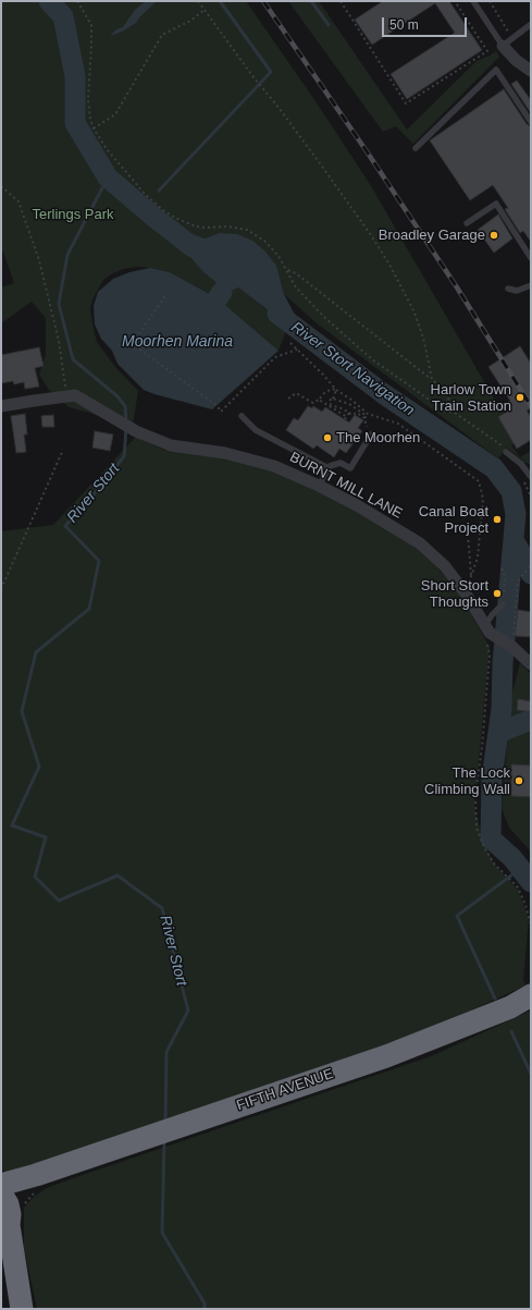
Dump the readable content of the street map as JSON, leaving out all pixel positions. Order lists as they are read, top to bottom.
{
  "streets": {
    "highway": ["FIFTH AVENUE"],
    "street": ["BURNT MILL LANE"]
  },
  "water": ["Moorhen Marina", "River Stort Navigation", "River Stort"],
  "parks": ["Terlings Park"],
  "places": [
    "Broadley Garage",
    "Harlow Town Train Station",
    "The Moorhen",
    "Canal Boat Project",
    "Short Stort Thoughts",
    "The Lock Climbing Wall"
  ],
  "scale_bar": "50 m"
}
